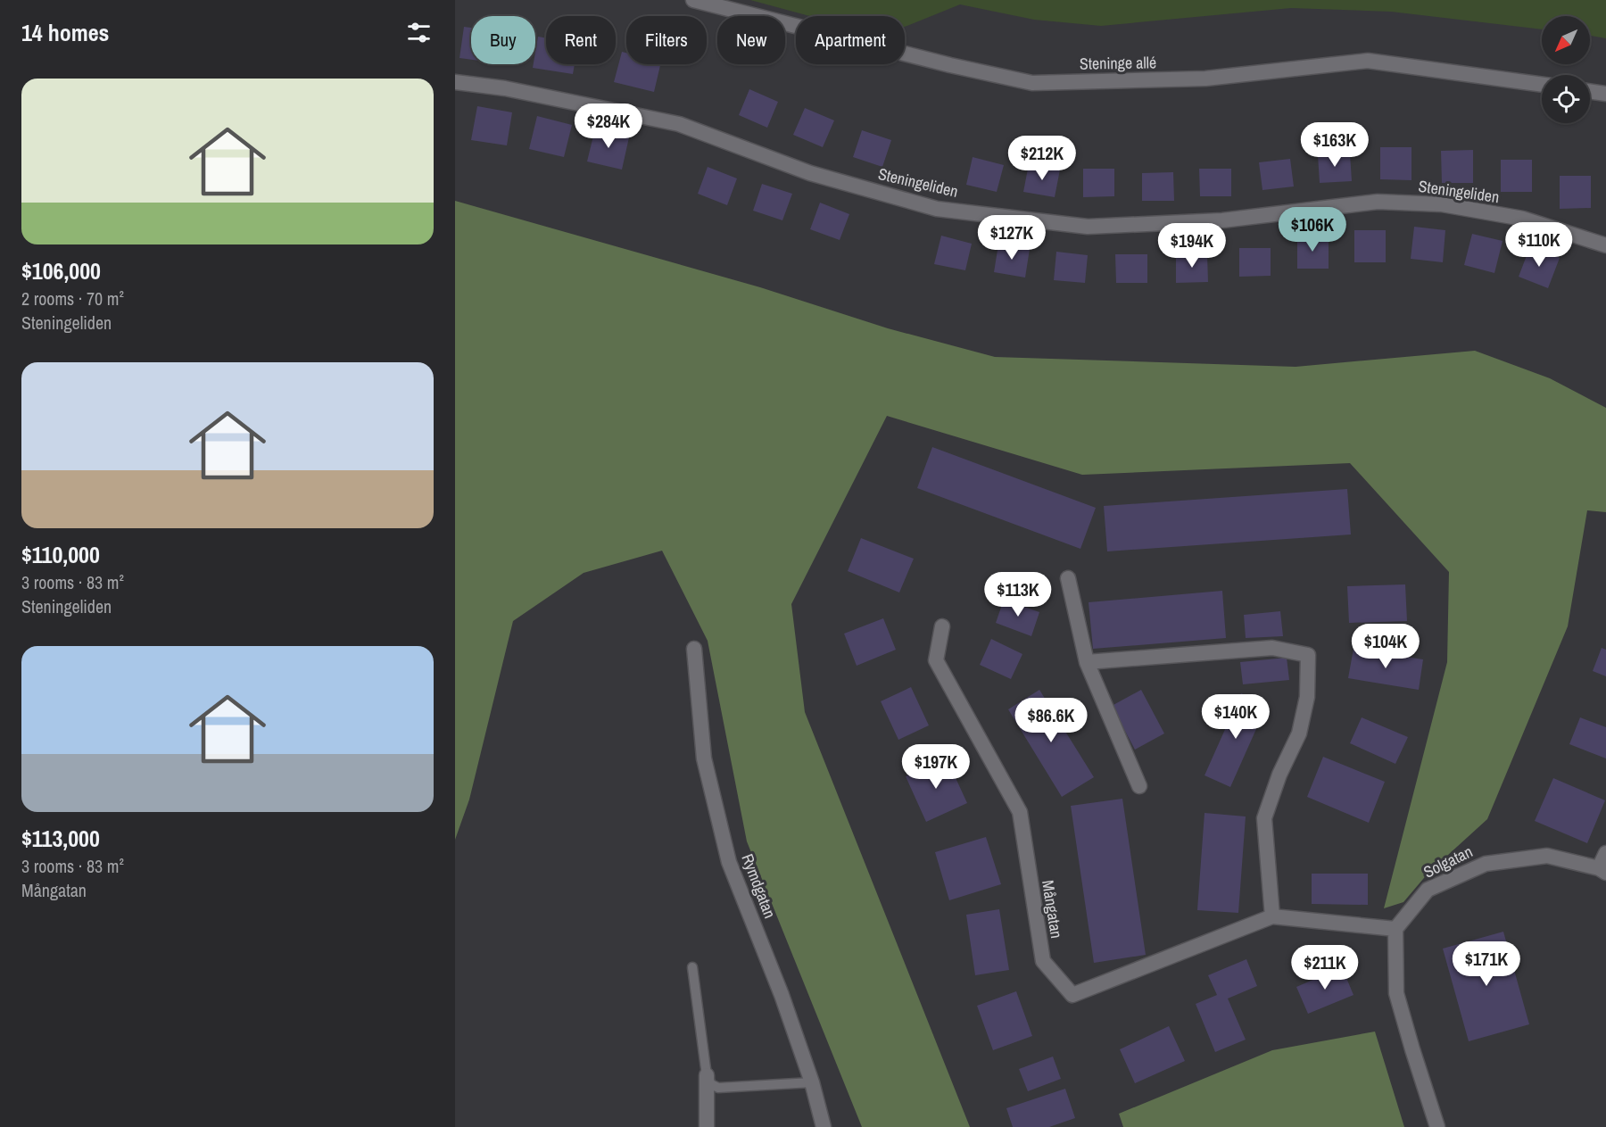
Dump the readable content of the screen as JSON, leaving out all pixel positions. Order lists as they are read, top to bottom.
{
  "streets": {
    "street": [
      "Steninge allé",
      "Steningeliden",
      "Solgatan",
      "Rymdgatan",
      "Mångatan"
    ]
  },
  "crossings": [
    ["Solgatan", "Mångatan"]
  ],
  "north": "bottom left",
  "page": {
    "heading": "14 homes",
    "chip": [
      "Buy",
      "Rent",
      "Filters",
      "New",
      "Apartment"
    ],
    "list": [
      {
        "name": "$106,000",
        "note": "2 rooms · 70 m² · Steningeliden"
      },
      {
        "name": "$110,000",
        "note": "3 rooms · 83 m² · Steningeliden"
      },
      {
        "name": "$113,000",
        "note": "3 rooms · 83 m² · Mångatan"
      }
    ],
    "price": [
      "$284K",
      "$163K",
      "$212K",
      "$106K",
      "$127K",
      "$110K",
      "$194K",
      "$113K",
      "$104K",
      "$140K",
      "$86.6K",
      "$197K",
      "$171K",
      "$211K"
    ]
  }
}
